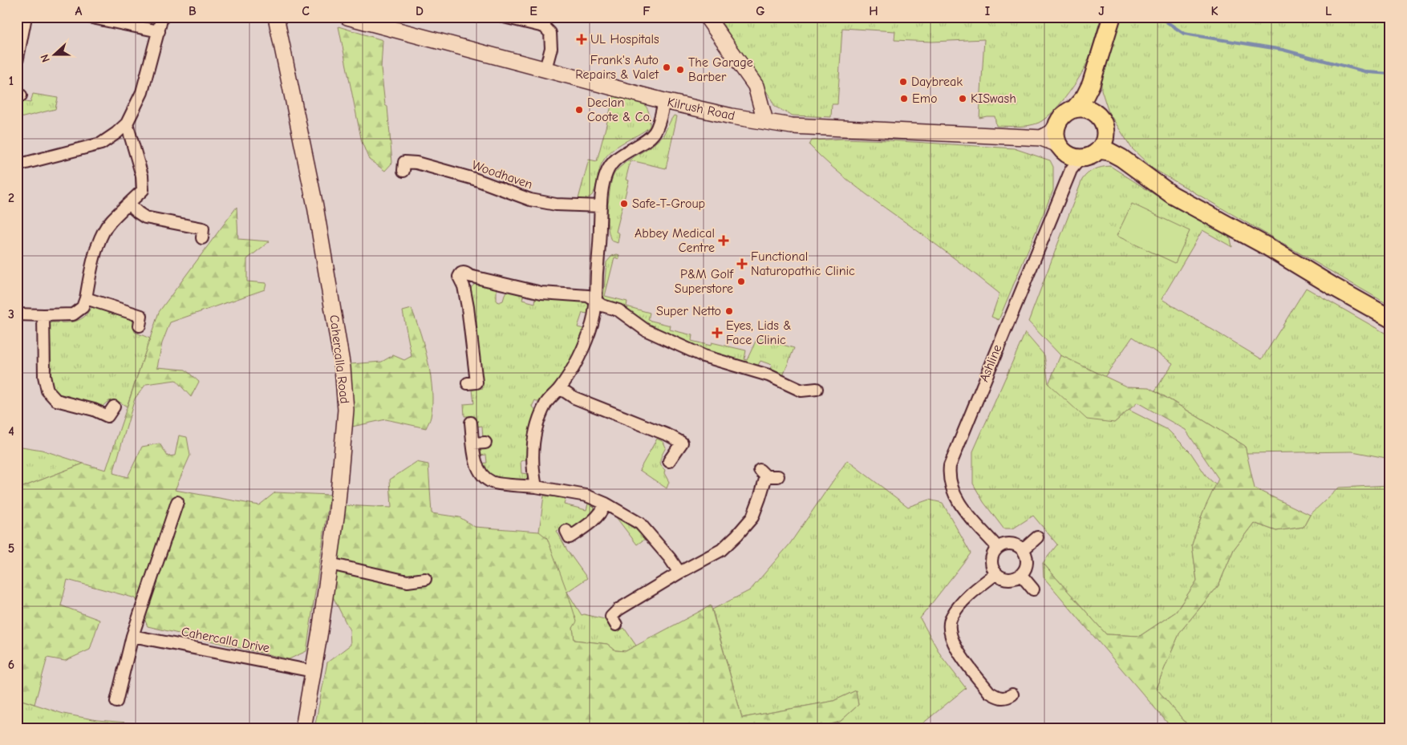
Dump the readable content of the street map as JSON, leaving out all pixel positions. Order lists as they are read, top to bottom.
{
  "streets": {
    "street": [
      "Kilrush Road",
      "Woodhaven",
      "Cahercalla Road",
      "Ashline",
      "Cahercalla Drive"
    ]
  },
  "crossings": [
    ["Kilrush Road", "Ashline"],
    ["Cahercalla Road", "Cahercalla Drive"]
  ],
  "places": {
    "health": [
      "UL Hospitals",
      "Abbey Medical Centre",
      "Functional Naturopathic Clinic",
      "Eyes, Lids & Face Clinic"
    ],
    "other": [
      "Frank's Auto Repairs & Valet",
      "The Garage Barber",
      "Daybreak",
      "Emo",
      "KISwash",
      "Declan Coote & Co.",
      "Safe-T-Group",
      "P&M Golf Superstore",
      "Super Netto"
    ]
  },
  "north": "left",
  "grid": {
    "columns": [
      "A",
      "B",
      "C",
      "D",
      "E",
      "F",
      "G",
      "H",
      "I",
      "J",
      "K",
      "L"
    ],
    "rows": [
      "1",
      "2",
      "3",
      "4",
      "5",
      "6"
    ]
  }
}
